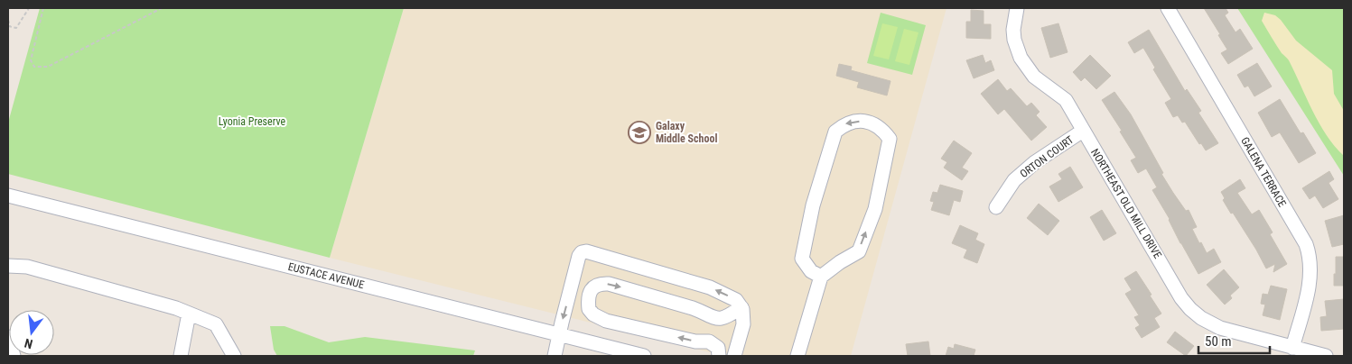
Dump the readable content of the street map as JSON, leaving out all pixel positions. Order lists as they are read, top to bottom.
{
  "streets": {
    "street": [
      "ORTON COURT",
      "GALENA TERRACE",
      "NORTHEAST OLD MILL DRIVE",
      "EUSTACE AVENUE"
    ]
  },
  "crossings": [
    ["ORTON COURT", "NORTHEAST OLD MILL DRIVE"],
    ["GALENA TERRACE", "NORTHEAST OLD MILL DRIVE"]
  ],
  "parks": ["Lyonia Preserve"],
  "places": {
    "school or university": ["Galaxy Middle School"]
  },
  "scale_bar": "50 m",
  "north": "bottom"
}
